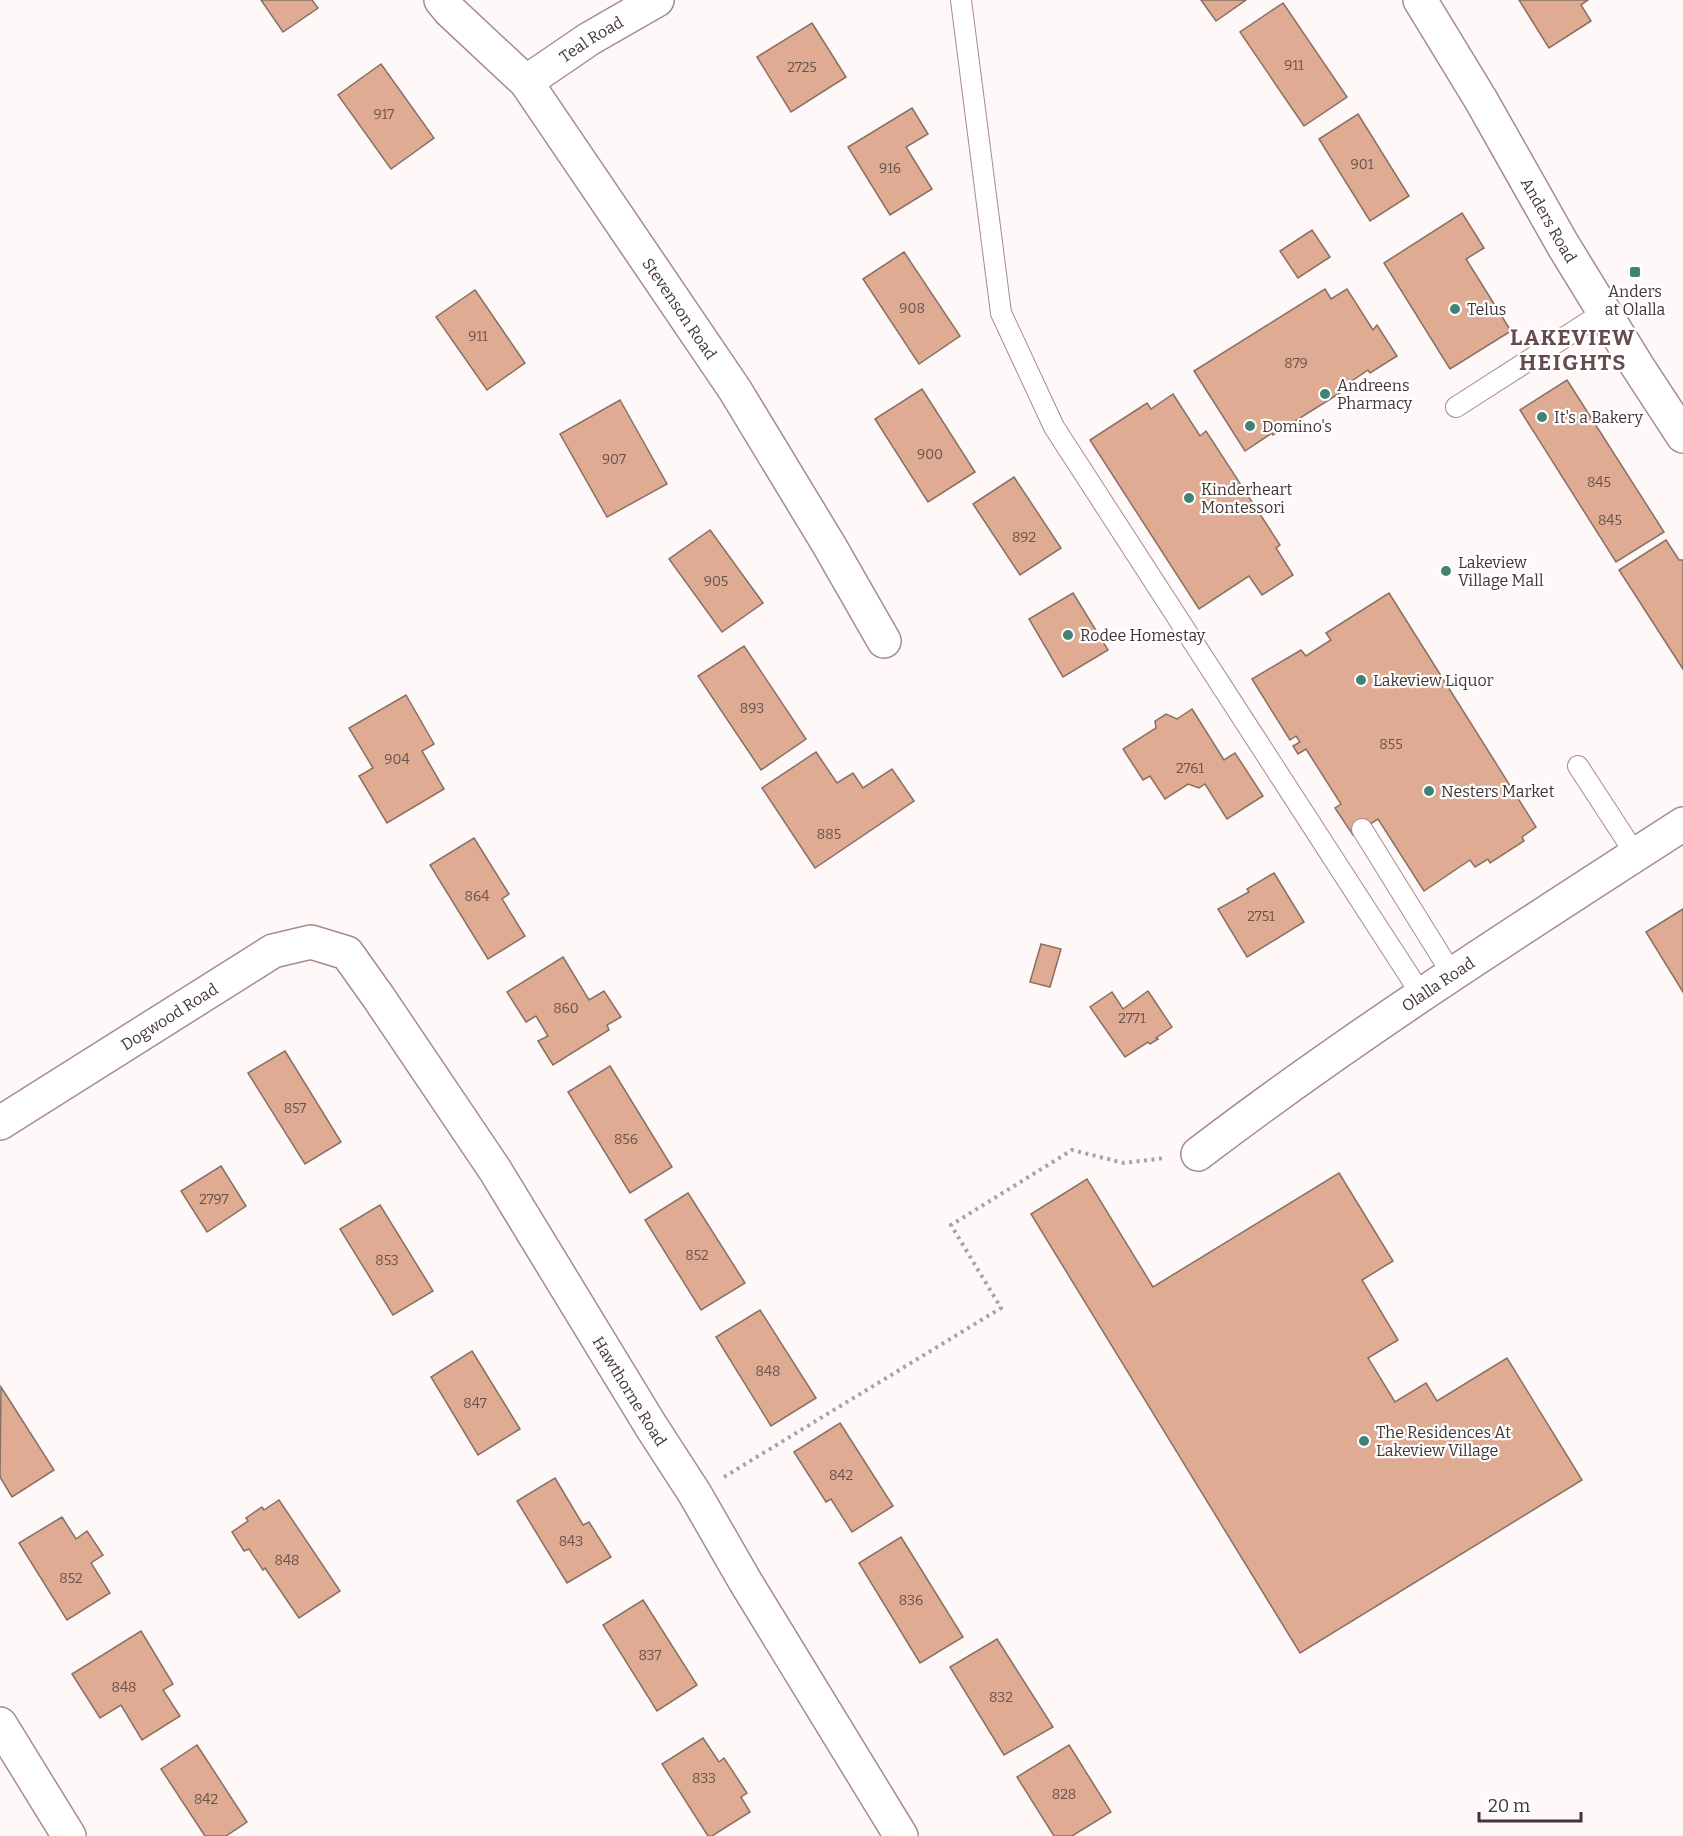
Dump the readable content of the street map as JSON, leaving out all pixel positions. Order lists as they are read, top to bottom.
{
  "streets": {
    "street": [
      "Teal Road",
      "Anders Road",
      "Stevenson Road",
      "Olalla Road",
      "Dogwood Road",
      "Hawthorne Road"
    ]
  },
  "crossings": [
    ["Teal Road", "Stevenson Road"],
    ["Dogwood Road", "Hawthorne Road"]
  ],
  "districts": ["LAKEVIEW HEIGHTS"],
  "places": {
    "transit": ["Anders at Olalla"],
    "other": [
      "Telus",
      "Andreens Pharmacy",
      "It's a Bakery",
      "Domino's",
      "Kinderheart Montessori",
      "Lakeview Village Mall",
      "Rodee Homestay",
      "Lakeview Liquor",
      "Nesters Market",
      "The Residences At Lakeview Village"
    ]
  },
  "house_numbers": [
    "911",
    "2725",
    "917",
    "901",
    "916",
    "908",
    "911",
    "879",
    "900",
    "907",
    "845",
    "845",
    "892",
    "905",
    "893",
    "855",
    "904",
    "2761",
    "885",
    "864",
    "2751",
    "860",
    "2771",
    "857",
    "856",
    "2797",
    "852",
    "853",
    "848",
    "847",
    "842",
    "843",
    "848",
    "852",
    "836",
    "837",
    "848",
    "832",
    "833",
    "828",
    "842"
  ],
  "scale_bar": "20 m"
}
